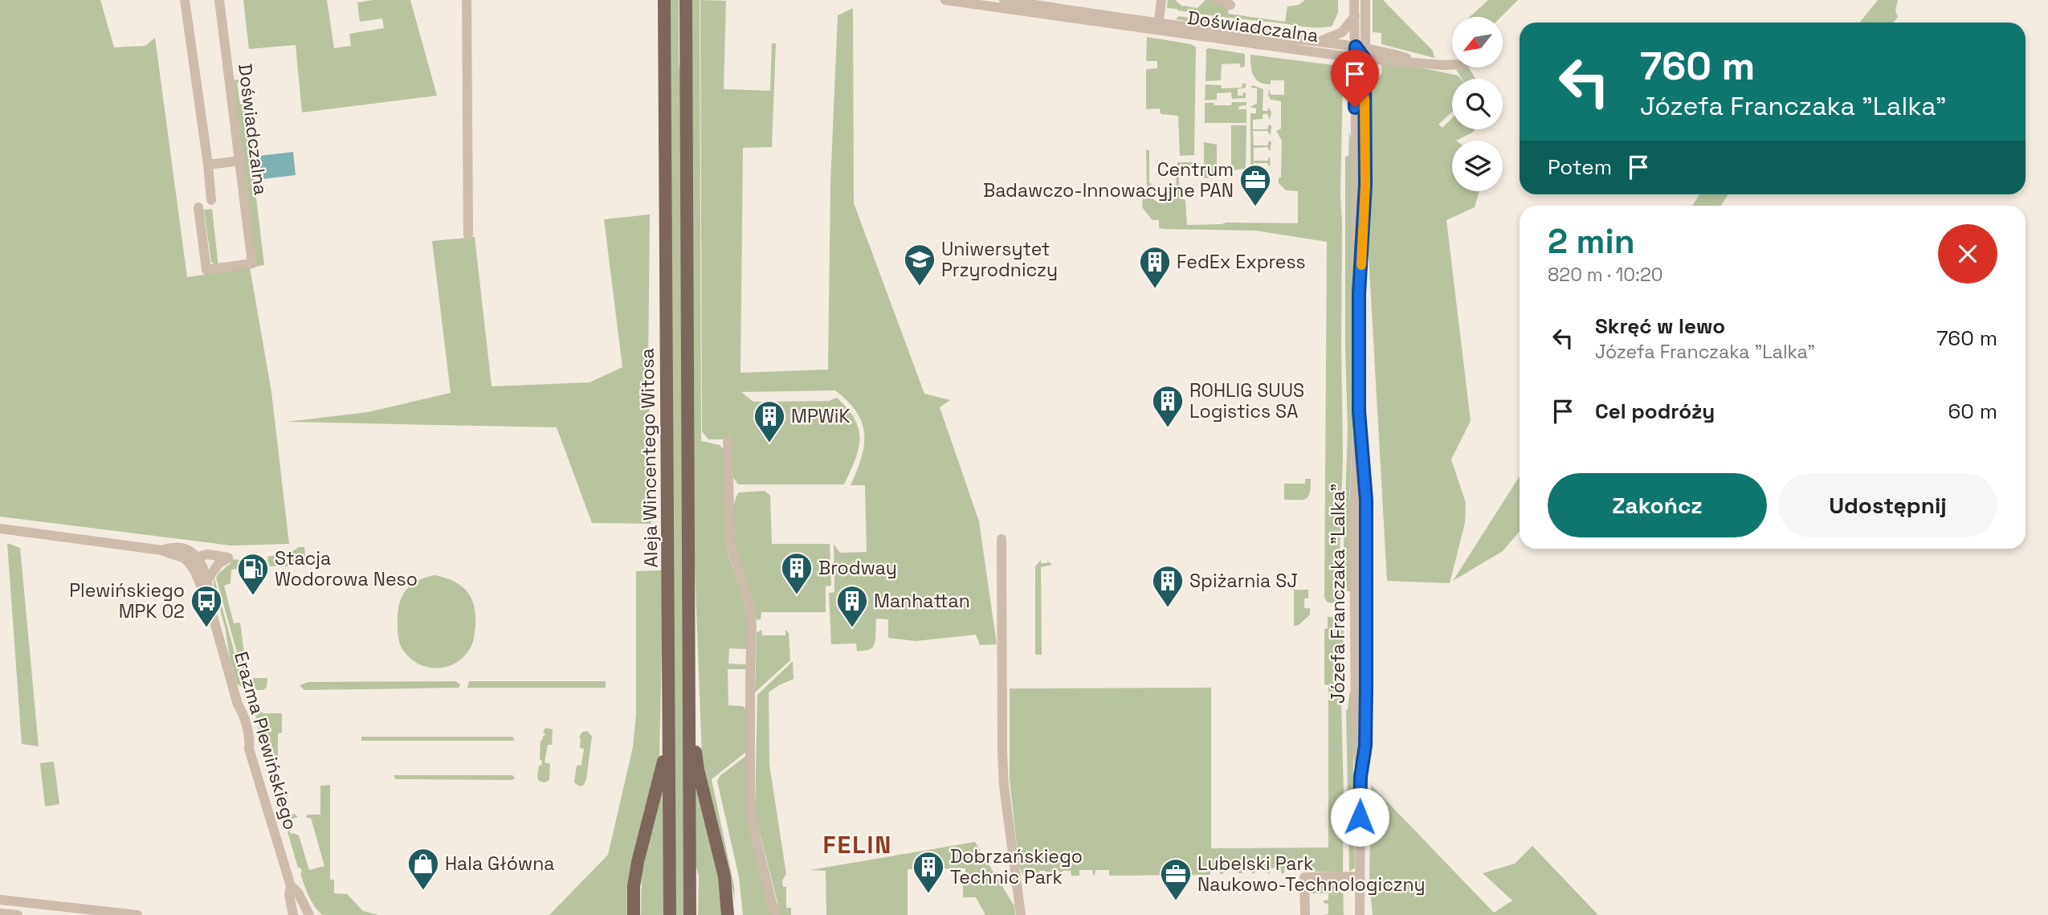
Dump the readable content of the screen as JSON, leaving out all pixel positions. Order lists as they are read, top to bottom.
{
  "streets": {
    "main road": ["Aleja Wincentego Witosa"],
    "street": ["Doświadczalna", "Józefa Franczaka \"Lalka\"", "Erazma Plewińskiego"]
  },
  "crossings": [
    ["Doświadczalna", "Józefa Franczaka \"Lalka\""]
  ],
  "districts": ["FELIN"],
  "places": {
    "office": ["Centrum Badawczo-Innowacyjne PAN", "Lubelski Park Naukowo-Technologiczny"],
    "school or university": ["Uniwersytet Przyrodniczy"],
    "building": [
      "FedEx Express",
      "ROHLIG SUUS Logistics SA",
      "MPWiK",
      "Brodway",
      "Spiżarnia SJ",
      "Manhattan",
      "Dobrzańskiego Technic Park"
    ],
    "fuel station": ["Stacja Wodorowa Neso"],
    "bus stop": ["Plewińskiego MPK 02"],
    "shop": ["Hala Główna"]
  },
  "north": "bottom left",
  "page": {
    "turn": ["760 m", "Józefa Franczaka \"Lalka\""],
    "then": "Potem",
    "heading": ["2 min", "820 m · 10:20"],
    "list": [
      {
        "name": "Skręć w lewo",
        "note": "Józefa Franczaka \"Lalka\"",
        "value": "760 m"
      },
      {
        "name": "Cel podróży",
        "value": "60 m"
      }
    ],
    "buttons": ["Zakończ", "Udostępnij"]
  }
}
